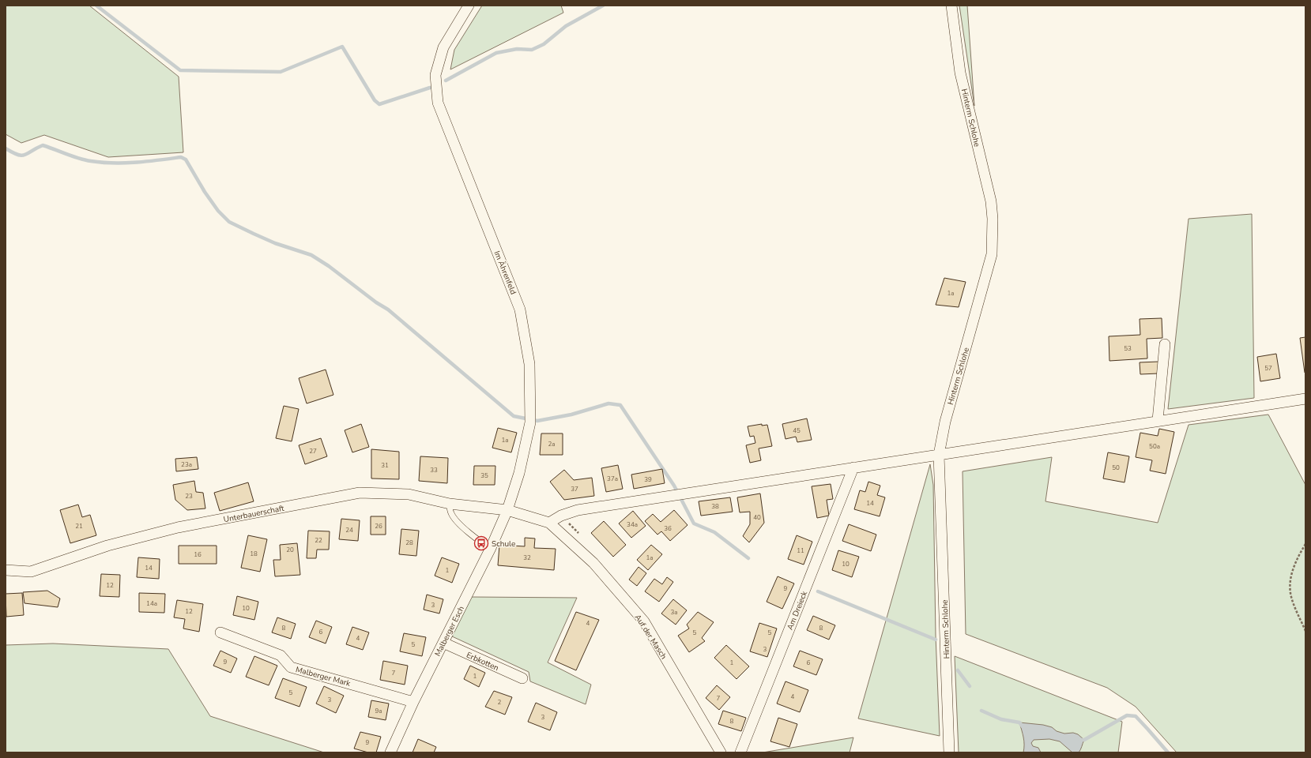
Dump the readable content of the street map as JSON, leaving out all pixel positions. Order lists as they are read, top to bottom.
{
  "streets": {
    "street": [
      "Hinterm Schlohe",
      "Im Ährenfeld",
      "Unterbauerschaft",
      "Am Dreieck",
      "Malberger Esch",
      "Auf der Masch",
      "Erbkotten",
      "Malberger Mark"
    ]
  },
  "crossings": [
    ["Im Ährenfeld", "Unterbauerschaft"],
    ["Im Ährenfeld", "Malberger Esch"],
    ["Unterbauerschaft", "Malberger Esch"],
    ["Malberger Esch", "Erbkotten"],
    ["Malberger Esch", "Malberger Mark"]
  ],
  "places": {
    "bus stop": ["Schule"]
  },
  "house_numbers": [
    "1a",
    "53",
    "57",
    "45",
    "1a",
    "2a",
    "50a",
    "27",
    "23a",
    "31",
    "50",
    "33",
    "35",
    "37a",
    "39",
    "37",
    "23",
    "14",
    "38",
    "40",
    "34a",
    "21",
    "26",
    "36",
    "24",
    "22",
    "28",
    "20",
    "11",
    "18",
    "16",
    "32",
    "1a",
    "10",
    "14",
    "1",
    "12",
    "9",
    "14a",
    "3",
    "10",
    "12",
    "3a",
    "4",
    "8",
    "8",
    "6",
    "5",
    "5",
    "4",
    "5",
    "3",
    "9",
    "1",
    "6",
    "7",
    "1",
    "5",
    "4",
    "7",
    "3",
    "2",
    "9a",
    "3",
    "8",
    "9"
  ]
}
